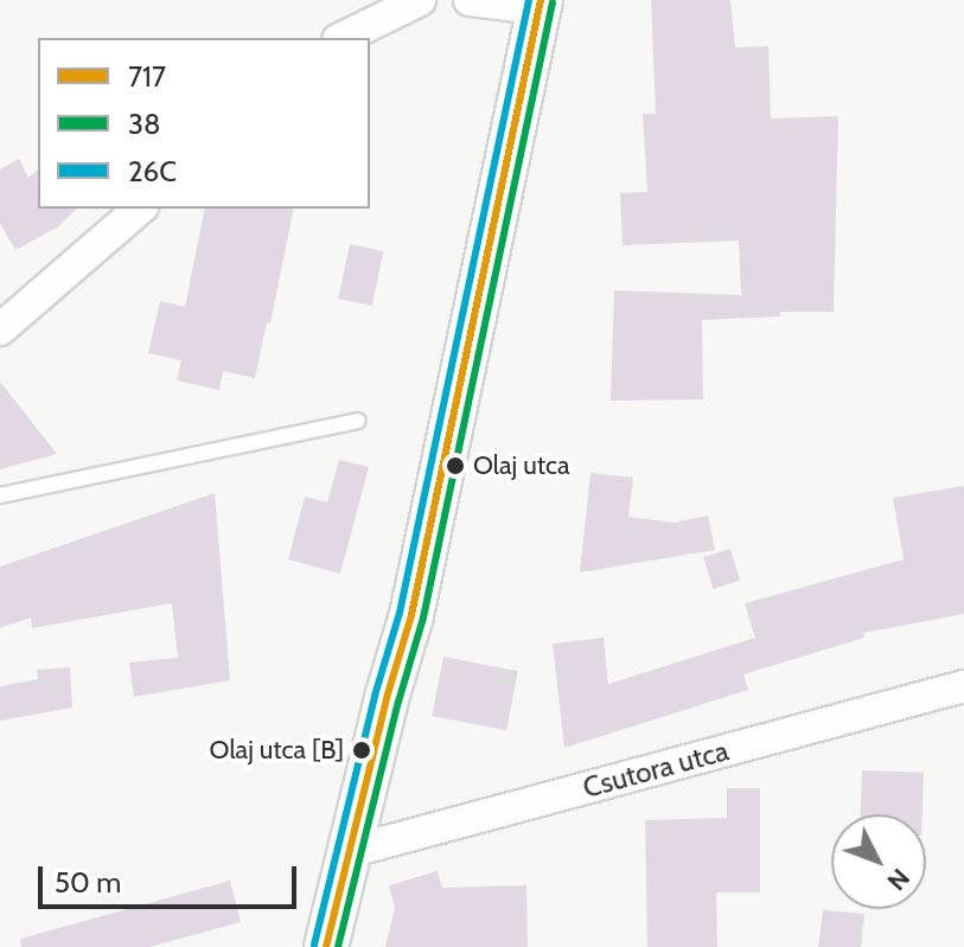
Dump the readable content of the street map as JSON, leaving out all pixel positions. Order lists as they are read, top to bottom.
{
  "streets": {
    "street": ["Csutora utca"]
  },
  "places": ["Olaj utca", "Olaj utca [B]"],
  "lines": ["transit line 717", "transit line 26C", "transit line 38"],
  "legend": ["717", "38", "26C"],
  "scale_bar": "50 m",
  "north": "bottom right"
}
